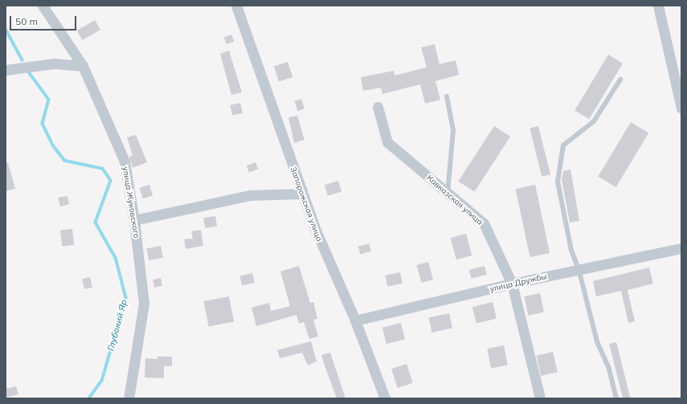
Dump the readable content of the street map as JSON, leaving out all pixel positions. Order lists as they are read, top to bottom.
{
  "streets": {
    "street": [
      "Кавказская улица",
      "улица Жуковского",
      "Запорожская улица",
      "улица Дружбы"
    ]
  },
  "crossings": [
    ["Кавказская улица", "улица Дружбы"],
    ["Запорожская улица", "улица Дружбы"]
  ],
  "water": ["Глубокий Яр"],
  "scale_bar": "50 m"
}
